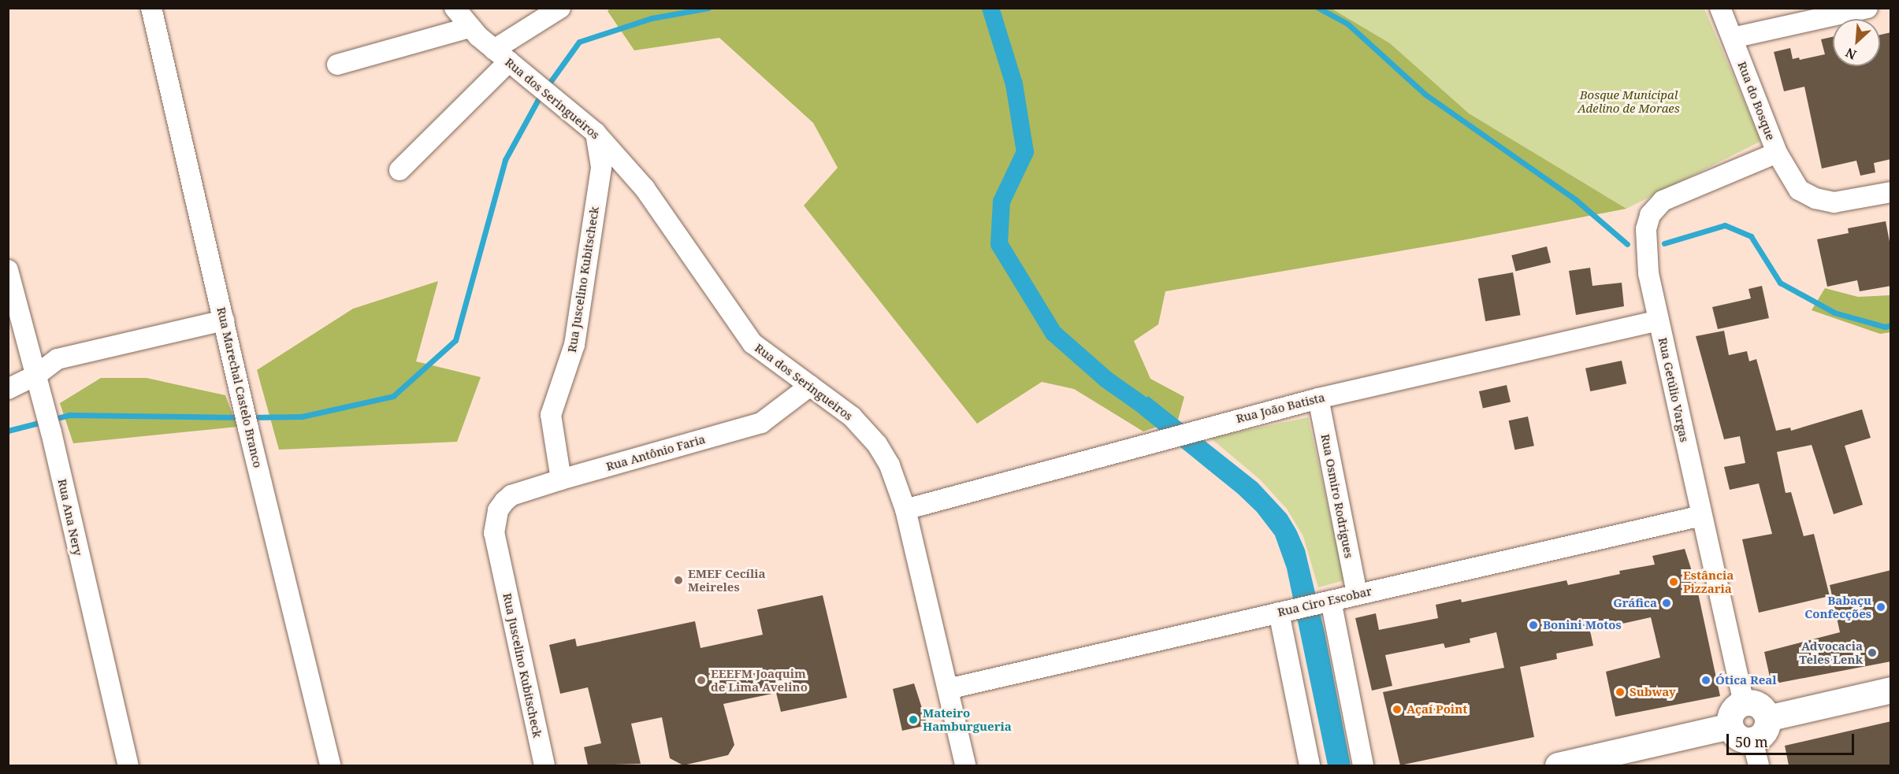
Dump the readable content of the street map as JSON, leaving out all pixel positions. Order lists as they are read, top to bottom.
{
  "streets": {
    "street": [
      "Rua dos Seringueiros",
      "Rua do Bosque",
      "Rua Juscelino Kubitscheck",
      "Rua Marechal Castelo Branco",
      "Rua Getúlio Vargas",
      "Rua João Batista",
      "Rua Antônio Faria",
      "Rua Osmiro Rodrigues",
      "Rua Ana Nery",
      "Rua Ciro Escobar"
    ]
  },
  "crossings": [
    ["Rua dos Seringueiros", "Rua Juscelino Kubitscheck"],
    ["Rua dos Seringueiros", "Rua João Batista"],
    ["Rua dos Seringueiros", "Rua Antônio Faria"],
    ["Rua dos Seringueiros", "Rua Ciro Escobar"],
    ["Rua do Bosque", "Rua Getúlio Vargas"],
    ["Rua Juscelino Kubitscheck", "Rua Antônio Faria"],
    ["Rua Getúlio Vargas", "Rua João Batista"],
    ["Rua Getúlio Vargas", "Rua Ciro Escobar"],
    ["Rua João Batista", "Rua Osmiro Rodrigues"],
    ["Rua Osmiro Rodrigues", "Rua Ciro Escobar"]
  ],
  "parks": ["Bosque Municipal Adelino de Moraes"],
  "places": [
    "EMEF Cecília Meireles",
    "Estância Pizzaria",
    "Gráfica",
    "Babaçu Confecções",
    "Bonini Motos",
    "Advocacia Teles Lenk",
    "EEEFM Joaquim de Lima Avelino",
    "Ótica Real",
    "Subway",
    "Açaí Point",
    "Mateiro Hamburgueria"
  ],
  "scale_bar": "50 m",
  "north": "bottom left"
}
